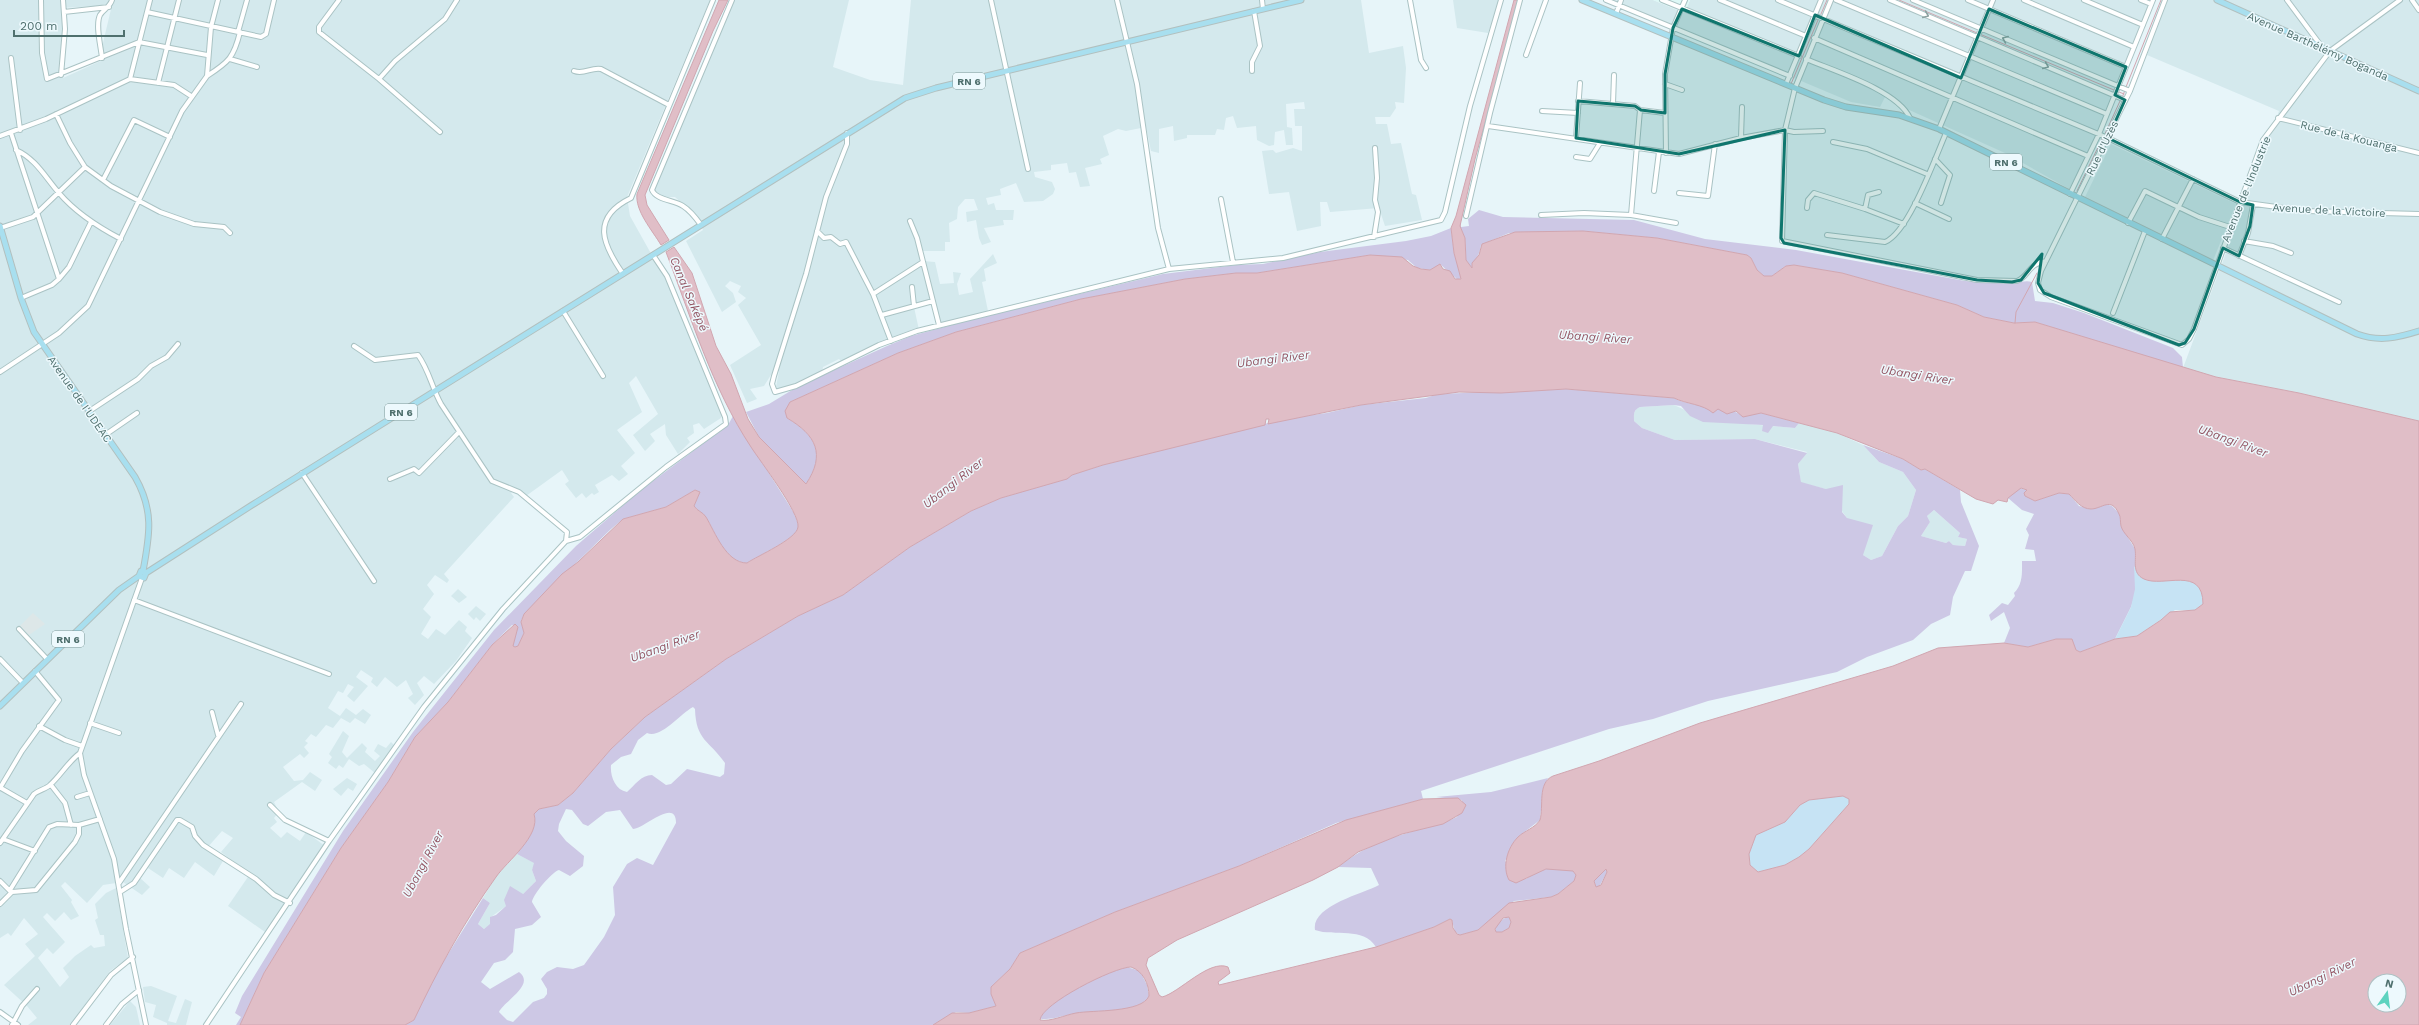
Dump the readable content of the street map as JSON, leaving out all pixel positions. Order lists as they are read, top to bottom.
{
  "streets": {
    "main road": ["Avenue Barthélémy Boganda", "RN 6", "Avenue de I'UDEAC"],
    "street": [
      "Rue de la Kouanga",
      "Rue d'Uzès",
      "Avenue de l'Industrie",
      "Avenue de la Victoire"
    ]
  },
  "crossings": [
    ["Avenue Barthélémy Boganda", "Avenue de l'Industrie"],
    ["RN 6", "Rue d'Uzès"],
    ["RN 6", "Avenue de l'Industrie"],
    ["RN 6", "Avenue de I'UDEAC"],
    ["Rue de la Kouanga", "Avenue de l'Industrie"],
    ["Rue d'Uzès", "Avenue de l'Industrie"],
    ["Rue d'Uzès", "Avenue de la Victoire"],
    ["Avenue de l'Industrie", "Avenue de la Victoire"]
  ],
  "water": ["Canal Saképé", "Ubangi River"],
  "scale_bar": "200 m",
  "north": "top"
}
